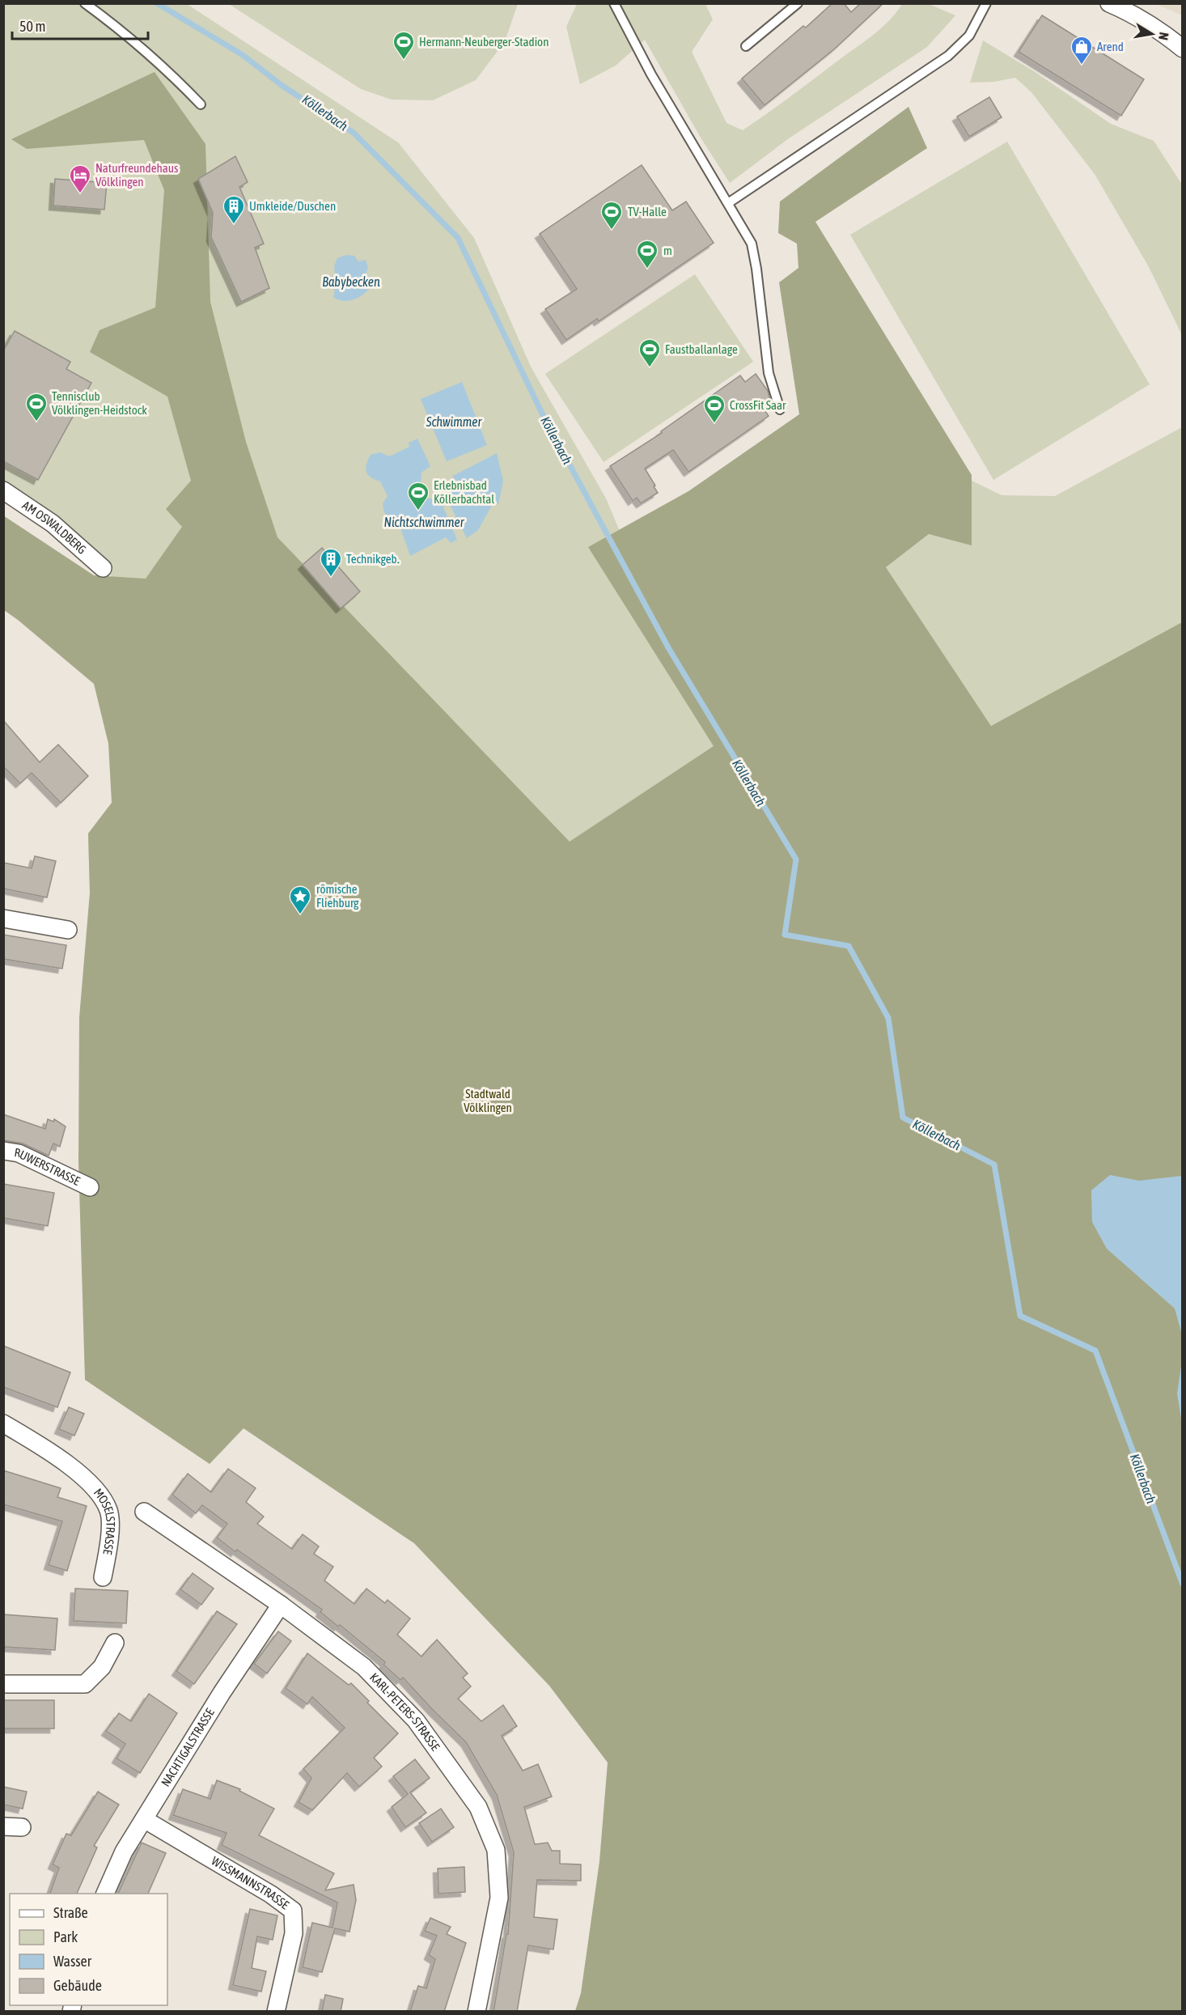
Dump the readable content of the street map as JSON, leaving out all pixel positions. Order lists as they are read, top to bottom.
{
  "streets": {
    "street": [
      "AM OSWALDBERG",
      "RUWERSTRASSE",
      "MOSELSTRASSE",
      "KARL-PETERS-STRASSE",
      "NACHTIGALSTRASSE",
      "WISSMANNSTRASSE"
    ]
  },
  "crossings": [
    ["KARL-PETERS-STRASSE", "NACHTIGALSTRASSE"],
    ["NACHTIGALSTRASSE", "WISSMANNSTRASSE"]
  ],
  "water": [
    "Köllerbach",
    "Babybecken",
    "Schwimmer",
    "Nichtschwimmer"
  ],
  "parks": ["Stadtwald Völklingen"],
  "places": {
    "sports": [
      "Hermann-Neuberger-Stadion",
      "TV-Halle",
      "m",
      "Faustballanlage",
      "Tennisclub Völklingen-Heidstock",
      "CrossFit Saar",
      "Erlebnisbad Köllerbachtal"
    ],
    "shop": ["Arend"],
    "hotel": ["Naturfreundehaus Völklingen"],
    "building": ["Umkleide/Duschen", "Technikgeb."],
    "place": ["römische Fliehburg"]
  },
  "legend": [
    "Straße",
    "Park",
    "Wasser",
    "Gebäude"
  ],
  "scale_bar": "50 m",
  "north": "right"
}
